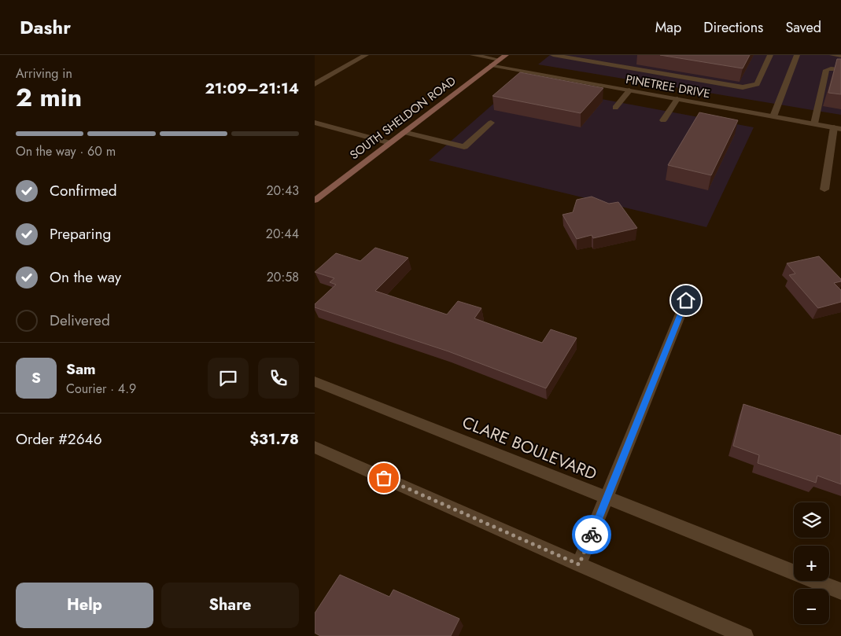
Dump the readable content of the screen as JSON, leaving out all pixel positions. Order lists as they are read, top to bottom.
{
  "streets": {
    "main road": ["SOUTH SHELDON ROAD"],
    "street": ["PINETREE DRIVE", "CLARE BOULEVARD"]
  },
  "crossings": [
    ["PINETREE DRIVE", "SOUTH SHELDON ROAD"]
  ],
  "page": {
    "header": "Dashr",
    "nav": ["Map", "Directions", "Saved"],
    "heading": ["2 min", "Arriving in", "21:09–21:14"],
    "panel": [
      "Sam",
      "Courier · 4.9",
      "Order #2646",
      "$31.78"
    ],
    "bar": "On the way · 60 m",
    "list": [
      ["Confirmed", "20:43"],
      ["Preparing", "20:44"],
      ["On the way", "20:58"],
      "Delivered"
    ],
    "round": "S",
    "map_buttons": ["+", "−"],
    "buttons": ["Help", "Share"]
  }
}
